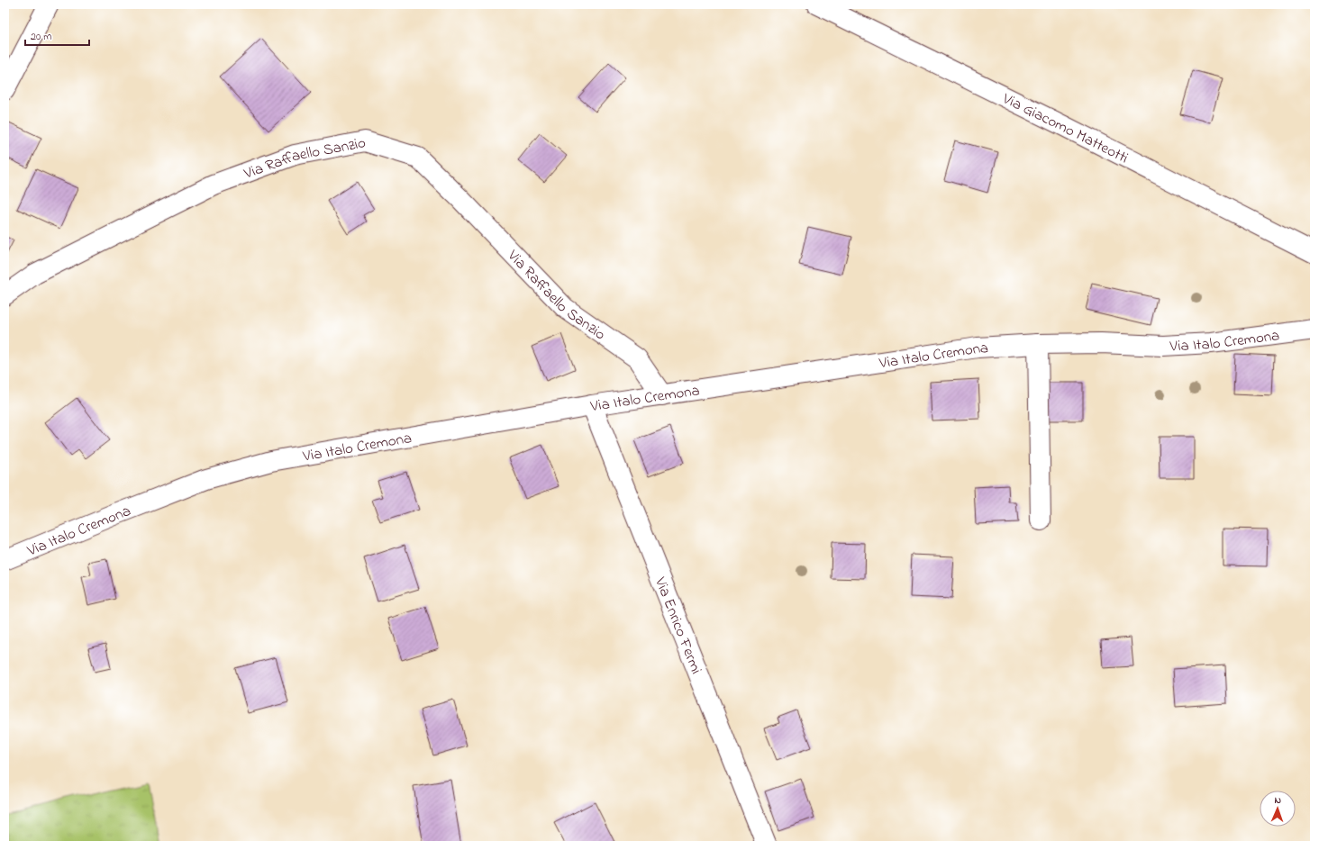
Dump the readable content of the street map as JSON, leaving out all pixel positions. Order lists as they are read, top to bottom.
{
  "streets": {
    "street": [
      "Via Giacomo Matteotti",
      "Via Raffaello Sanzio",
      "Via Italo Cremona",
      "Via Enrico Fermi"
    ]
  },
  "crossings": [
    ["Via Raffaello Sanzio", "Via Italo Cremona"],
    ["Via Italo Cremona", "Via Enrico Fermi"]
  ],
  "scale_bar": "20 m",
  "north": "top"
}
